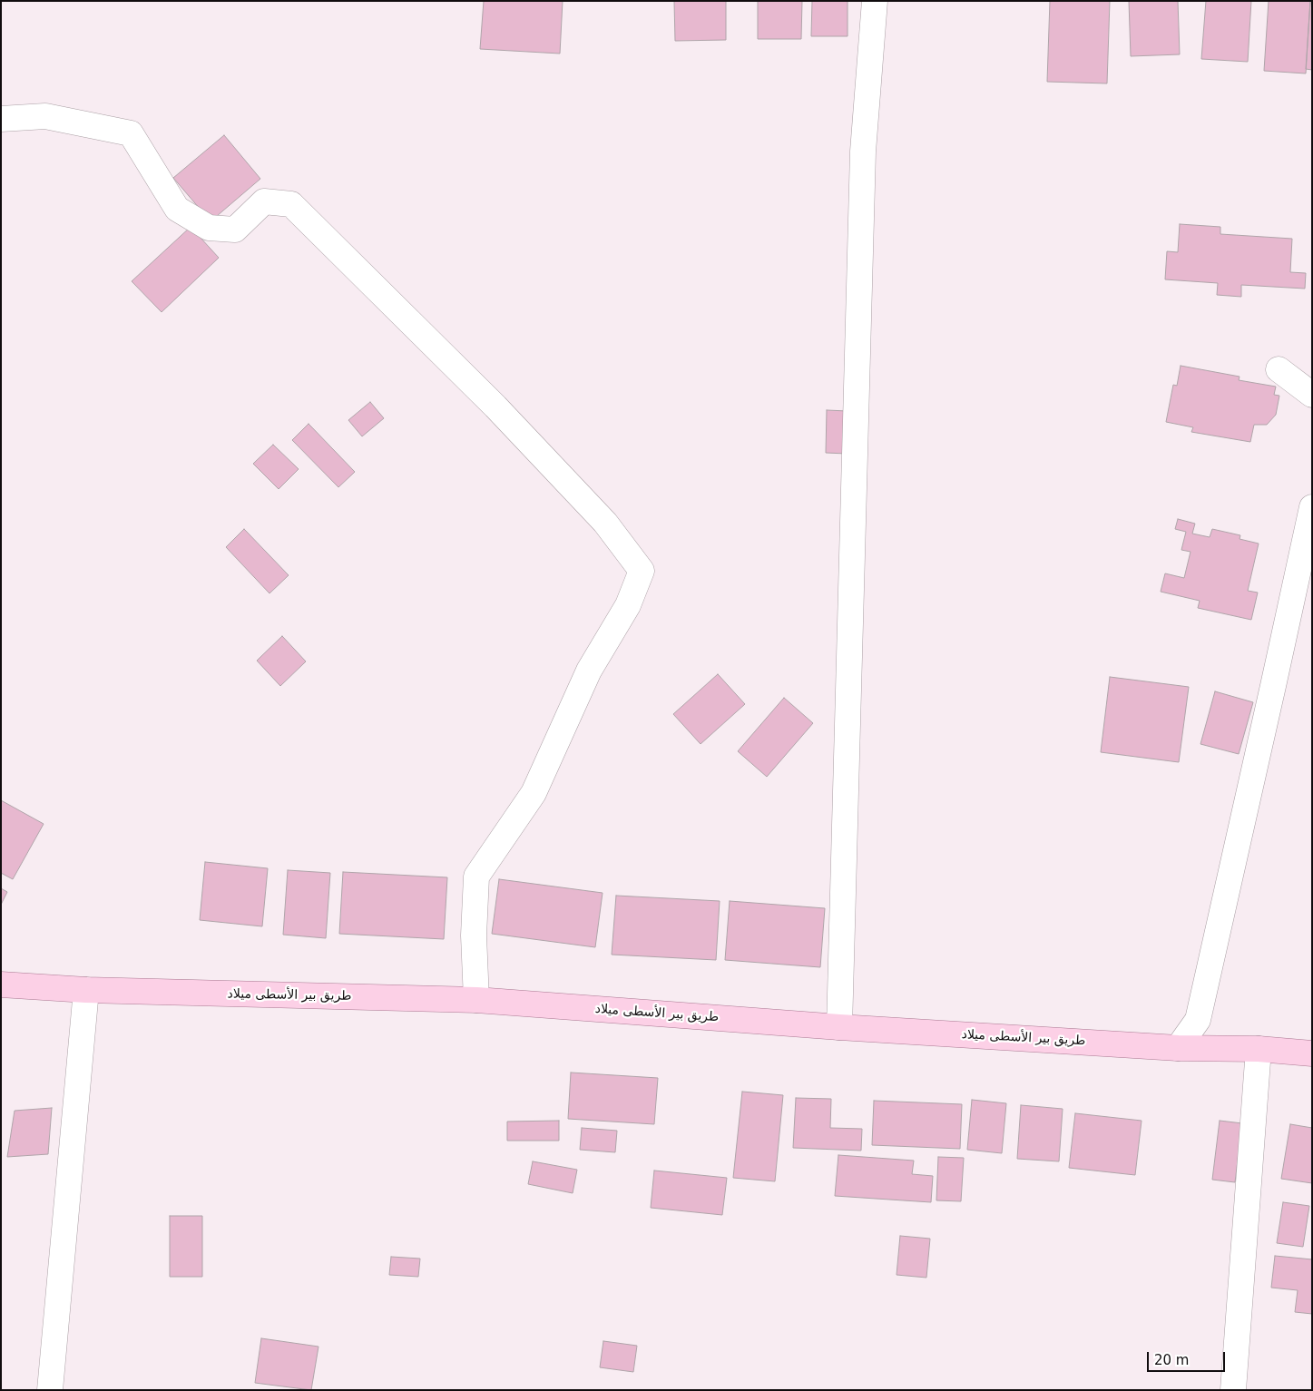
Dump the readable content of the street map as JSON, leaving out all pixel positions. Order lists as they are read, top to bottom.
{
  "streets": {
    "main road": ["طريق بير الأسطى ميلاد"]
  },
  "scale_bar": "20 m"
}
